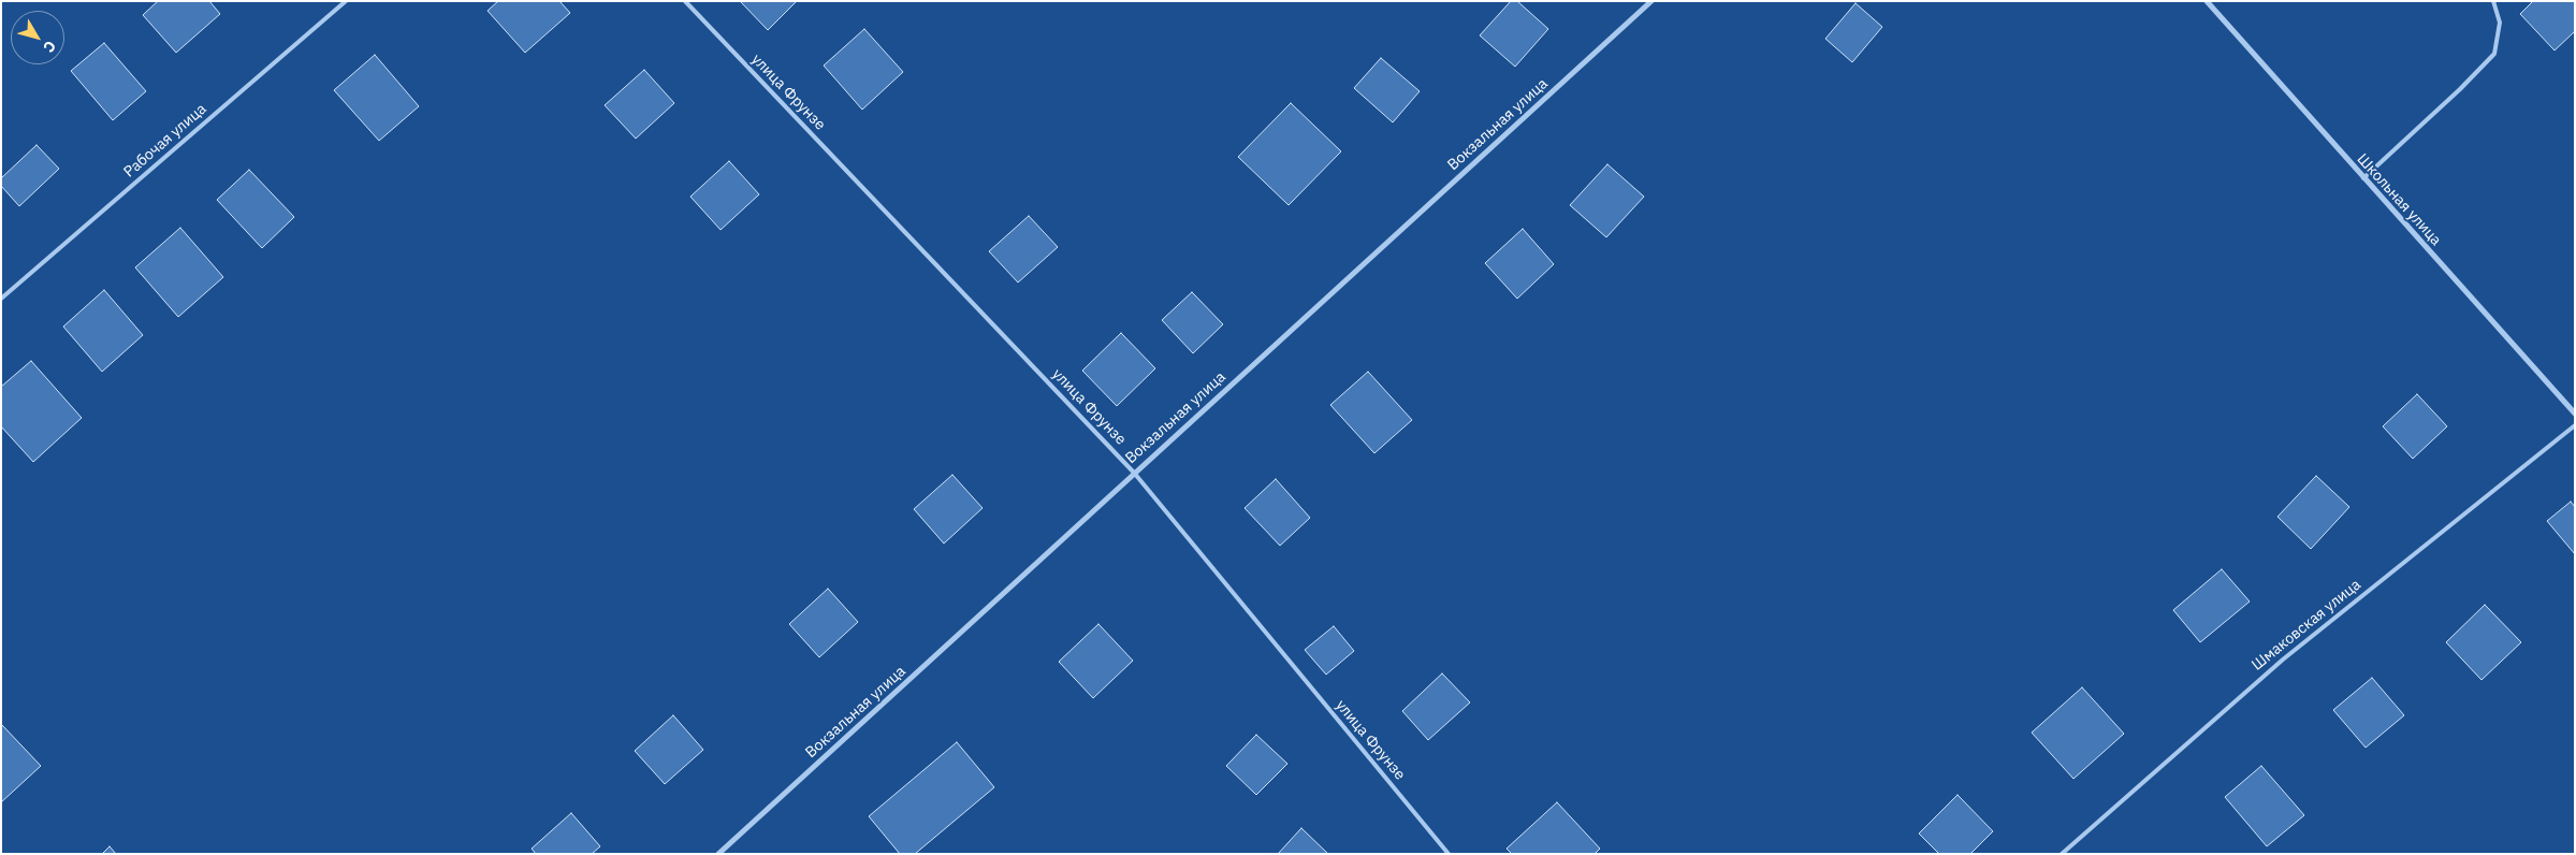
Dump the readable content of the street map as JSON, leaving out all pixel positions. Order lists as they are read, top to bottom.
{
  "streets": {
    "street": ["Вокзальная улица", "Школьная улица"],
    "lane": ["улица Фрунзе", "Рабочая улица", "Шмаковская улица"]
  },
  "crossings": [
    ["улица Фрунзе", "Вокзальная улица"]
  ],
  "north": "bottom right"
}
